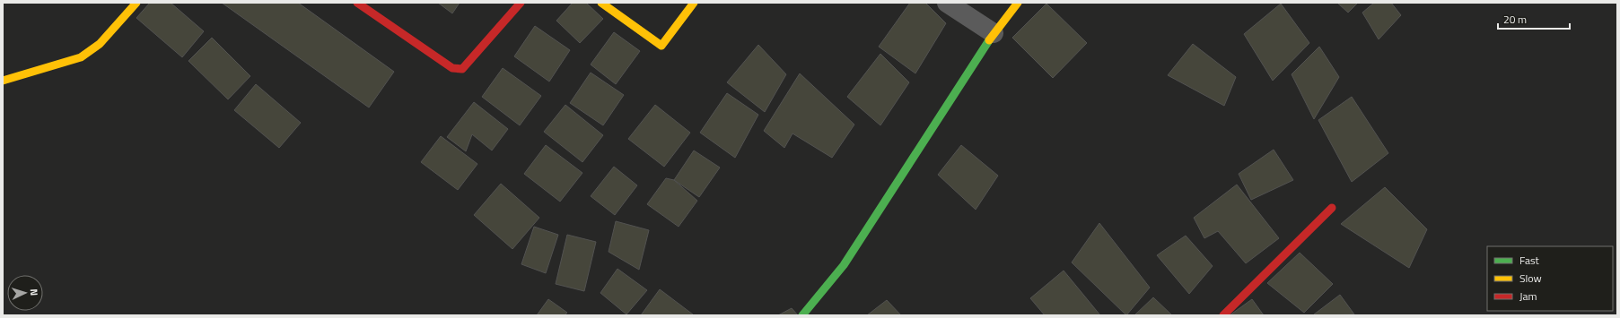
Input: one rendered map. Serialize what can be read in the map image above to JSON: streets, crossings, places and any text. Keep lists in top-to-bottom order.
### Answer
{
  "legend": ["Fast", "Slow", "Jam"],
  "scale_bar": "20 m",
  "north": "right"
}
